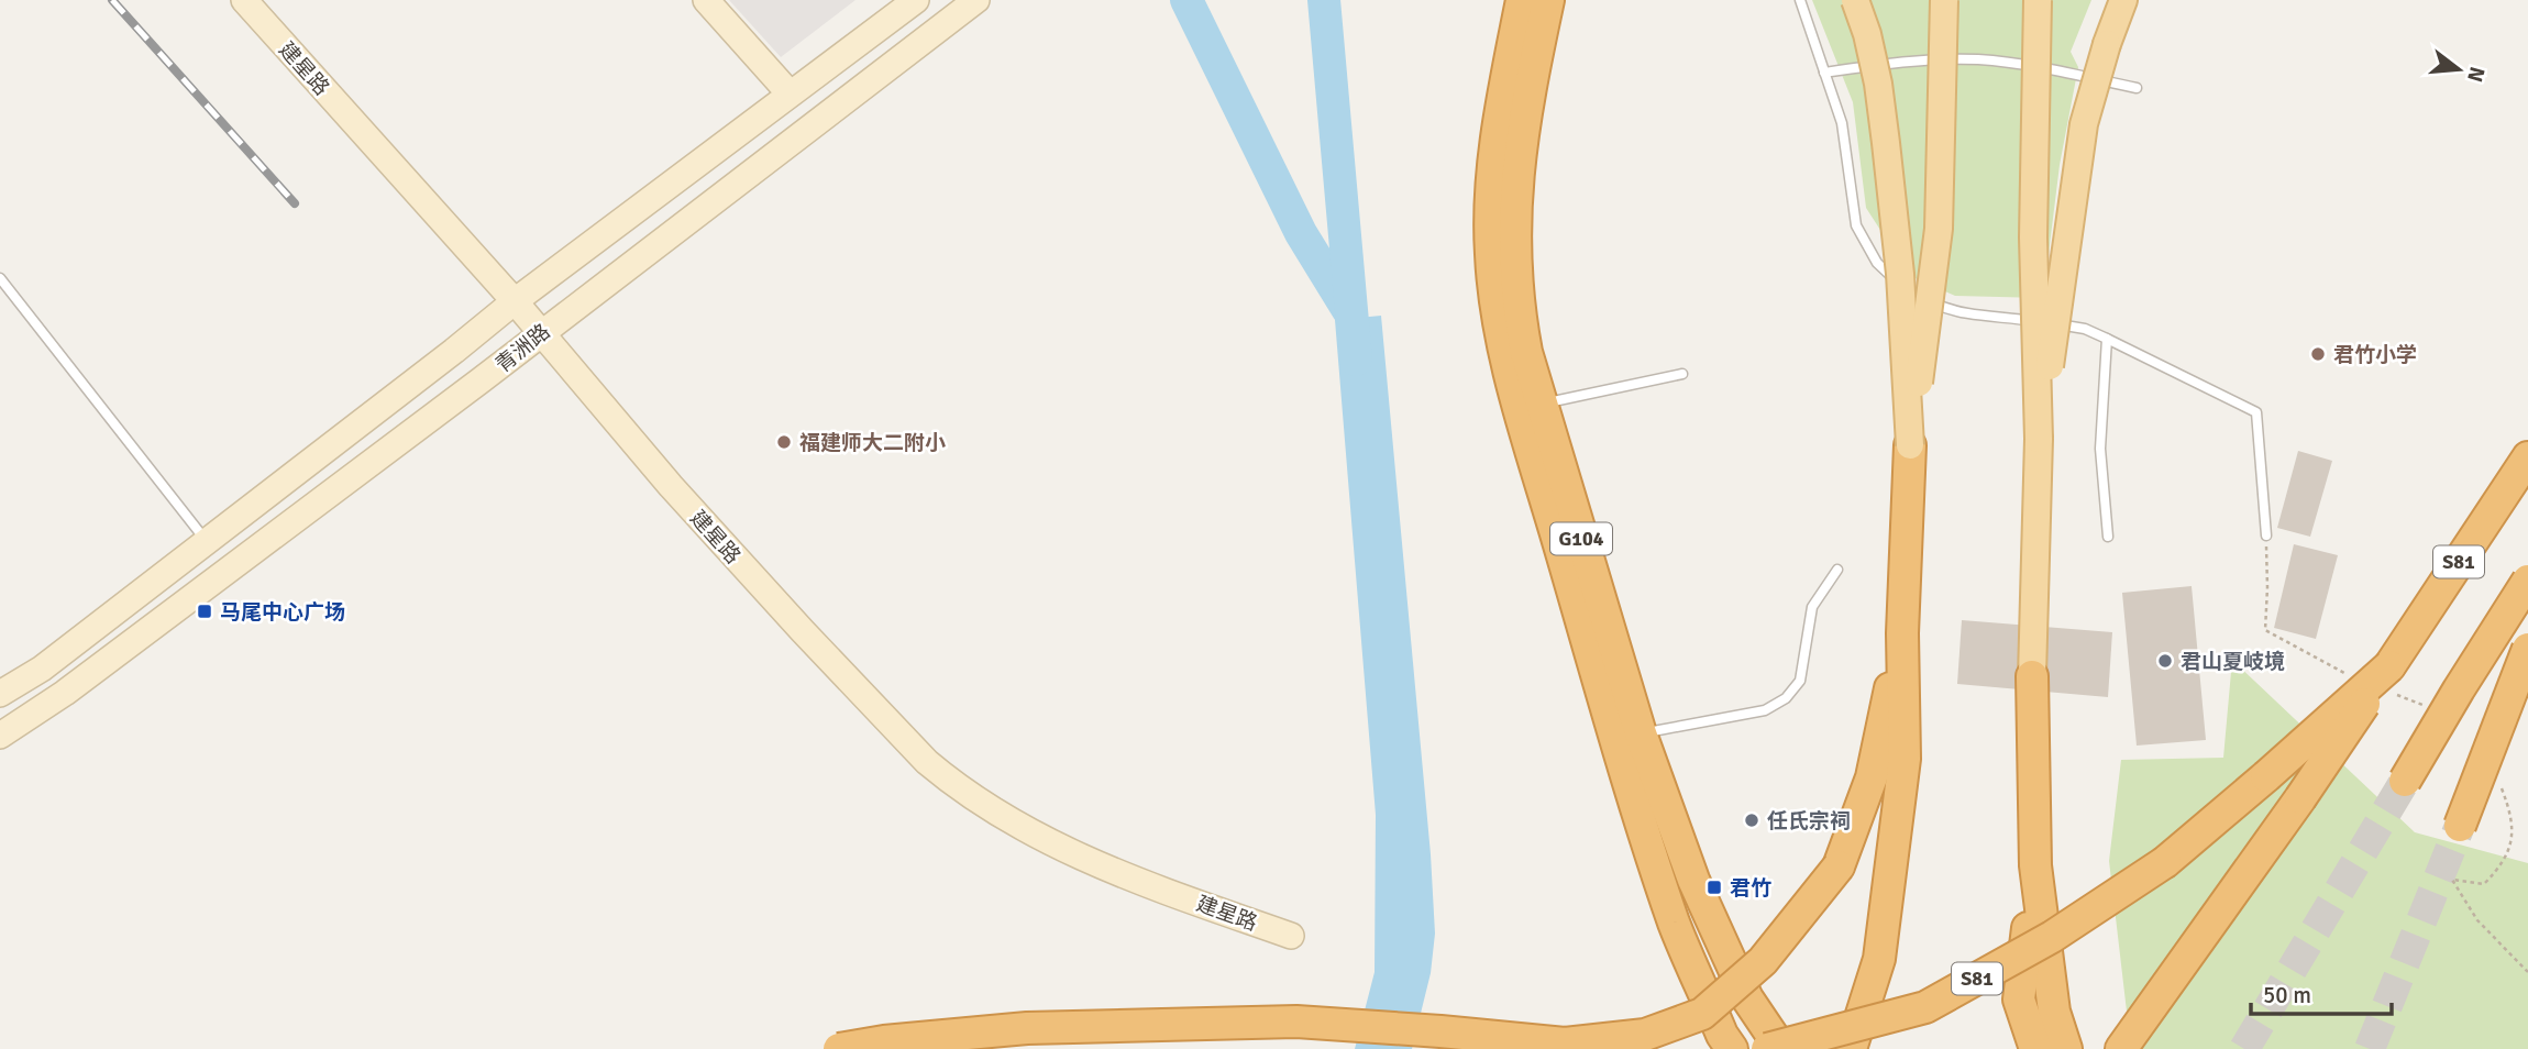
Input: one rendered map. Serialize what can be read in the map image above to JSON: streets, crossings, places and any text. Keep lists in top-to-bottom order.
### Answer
{
  "streets": {
    "highway": ["G104", "S81"],
    "main road": ["建星路", "青洲路"]
  },
  "crossings": [
    ["建星路", "青洲路"]
  ],
  "places": {
    "other": [
      "君竹小学",
      "福建师大二附小",
      "君山夏岐境",
      "任氏宗祠"
    ],
    "transit": ["马尾中心广场", "君竹"]
  },
  "scale_bar": "50 m",
  "north": "right"
}
